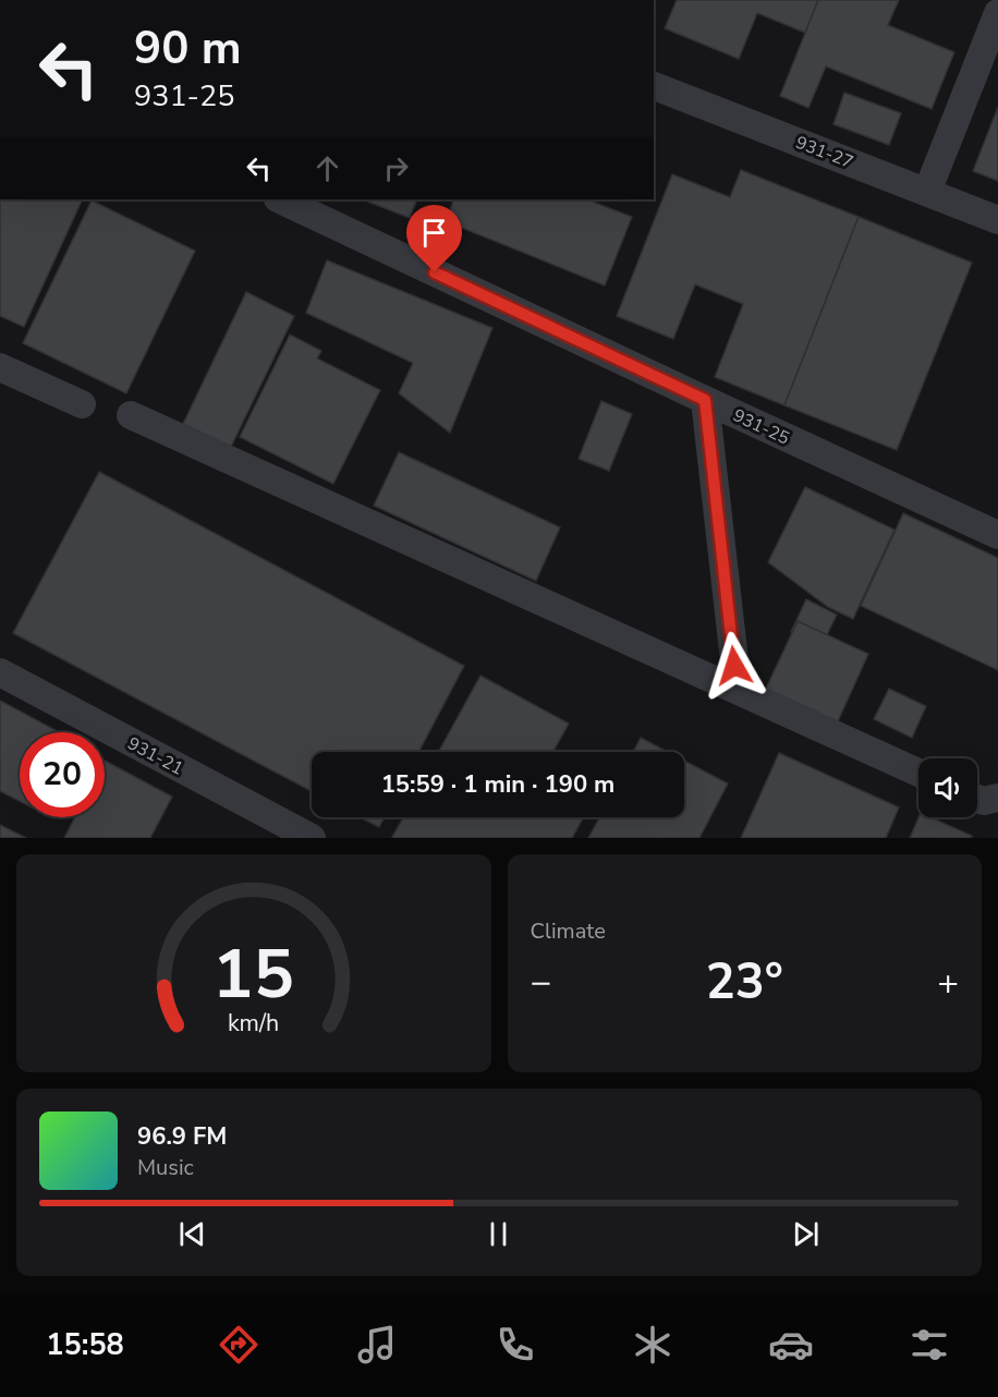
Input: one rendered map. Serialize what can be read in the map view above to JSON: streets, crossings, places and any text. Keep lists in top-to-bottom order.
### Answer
{
  "streets": {
    "street": ["931-27", "931-25", "931-21"]
  },
  "page": {
    "turn": ["90 m", "931-25"],
    "limit": "20",
    "trip": "15:59 · 1 min · 190 m",
    "tile": "Climate",
    "heat": ["−", "23°", "+"],
    "song": ["96.9 FM", "Music"],
    "tabs": "15:58",
    "gauge": ["15", "km/h"]
  }
}
